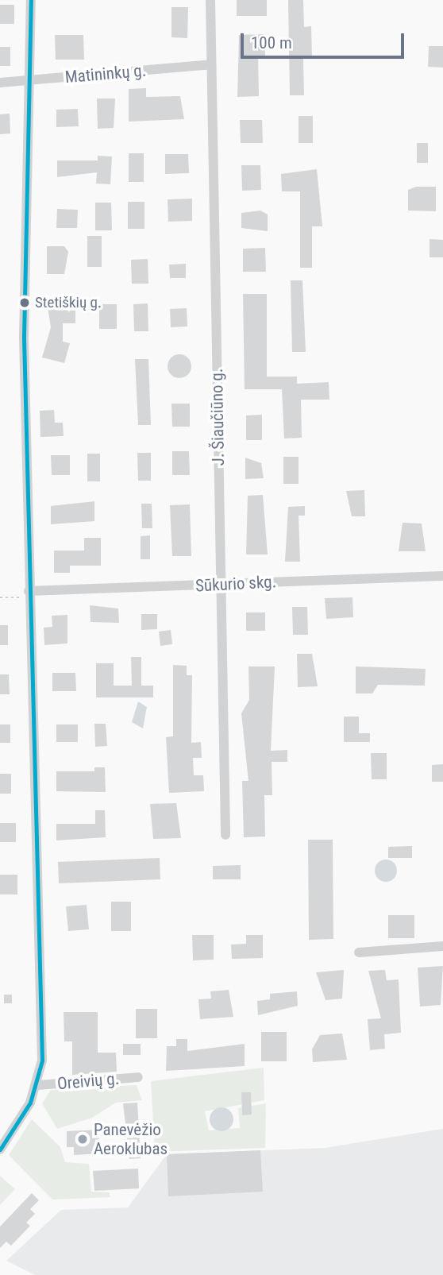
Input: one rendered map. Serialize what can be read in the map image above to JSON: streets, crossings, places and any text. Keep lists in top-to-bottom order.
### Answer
{
  "streets": {
    "street": [
      "Matininkų g.",
      "J. Šiaučiūno g.",
      "Sūkurio skg.",
      "Oreivių g."
    ]
  },
  "crossings": [
    ["Matininkų g.", "J. Šiaučiūno g."],
    ["J. Šiaučiūno g.", "Sūkurio skg."]
  ],
  "places": ["Stetiškių g.", "Panevėžio Aeroklubas"],
  "scale_bar": "100 m"
}
